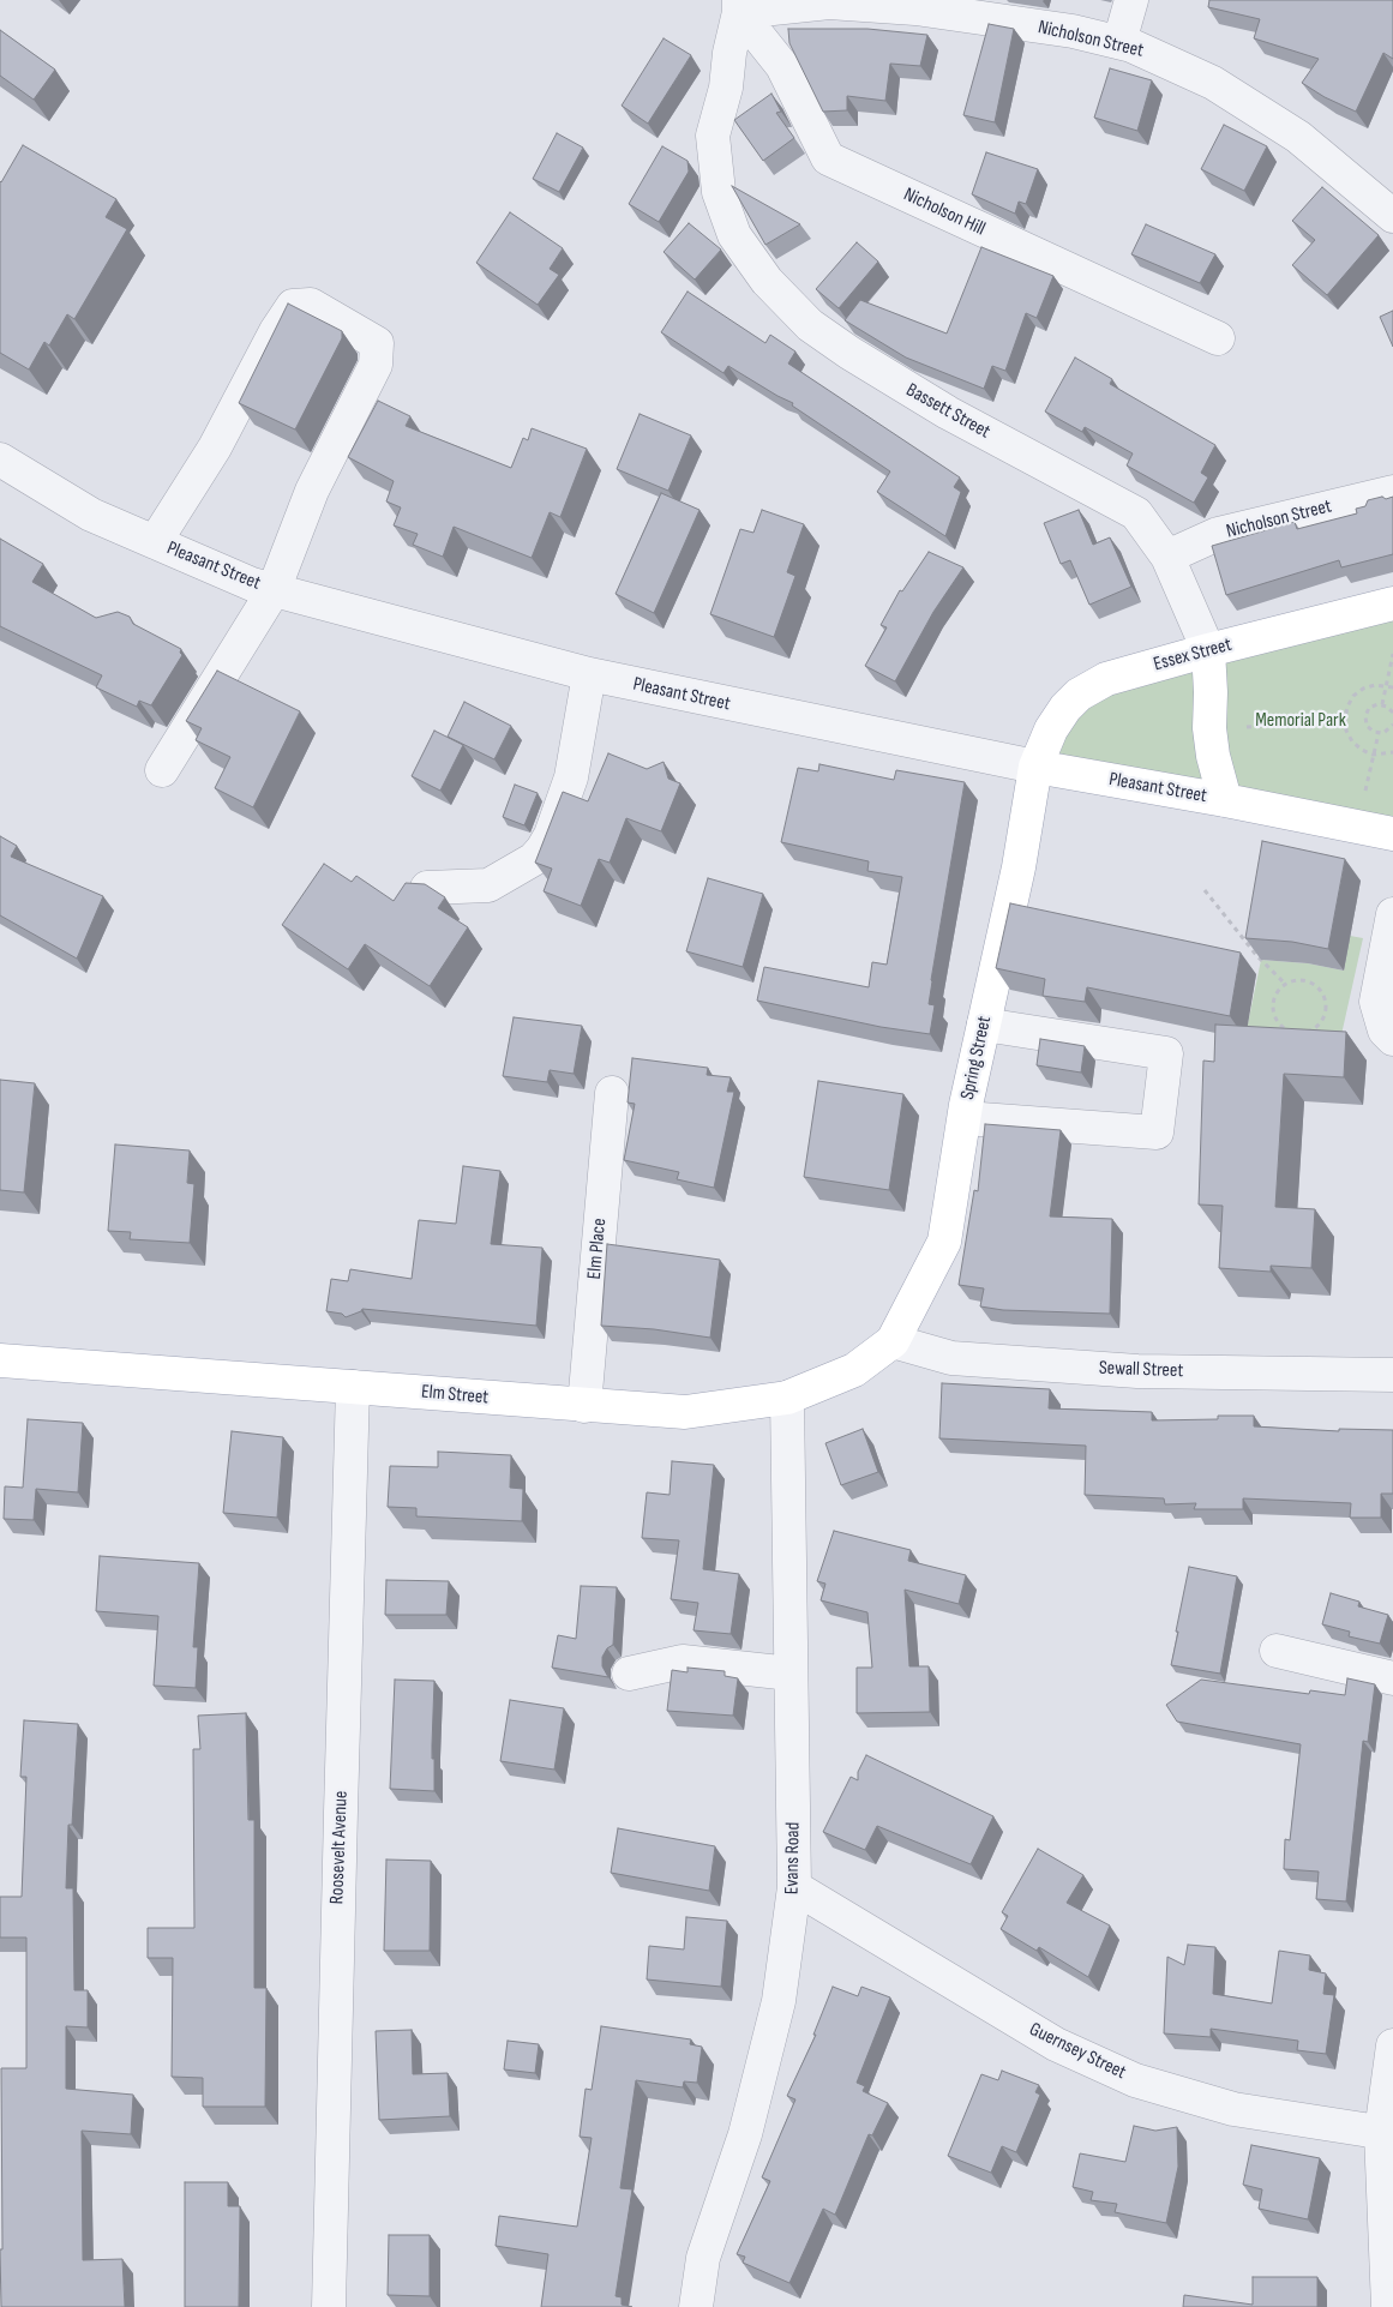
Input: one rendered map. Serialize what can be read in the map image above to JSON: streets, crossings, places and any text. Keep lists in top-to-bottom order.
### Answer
{
  "streets": {
    "main road": [
      "Bassett Street",
      "Pleasant Street",
      "Essex Street",
      "Spring Street",
      "Elm Street"
    ],
    "street": [
      "Nicholson Street",
      "Nicholson Hill",
      "Elm Place",
      "Sewall Street",
      "Roosevelt Avenue",
      "Evans Road",
      "Guernsey Street"
    ]
  },
  "crossings": [
    ["Nicholson Street", "Nicholson Hill"],
    ["Nicholson Street", "Bassett Street"],
    ["Nicholson Hill", "Bassett Street"],
    ["Bassett Street", "Pleasant Street"],
    ["Bassett Street", "Essex Street"],
    ["Pleasant Street", "Essex Street"],
    ["Pleasant Street", "Spring Street"],
    ["Essex Street", "Spring Street"],
    ["Spring Street", "Sewall Street"],
    ["Spring Street", "Elm Street"],
    ["Elm Place", "Elm Street"],
    ["Sewall Street", "Elm Street"],
    ["Elm Street", "Roosevelt Avenue"],
    ["Elm Street", "Evans Road"],
    ["Evans Road", "Guernsey Street"]
  ],
  "parks": ["Memorial Park"]
}
